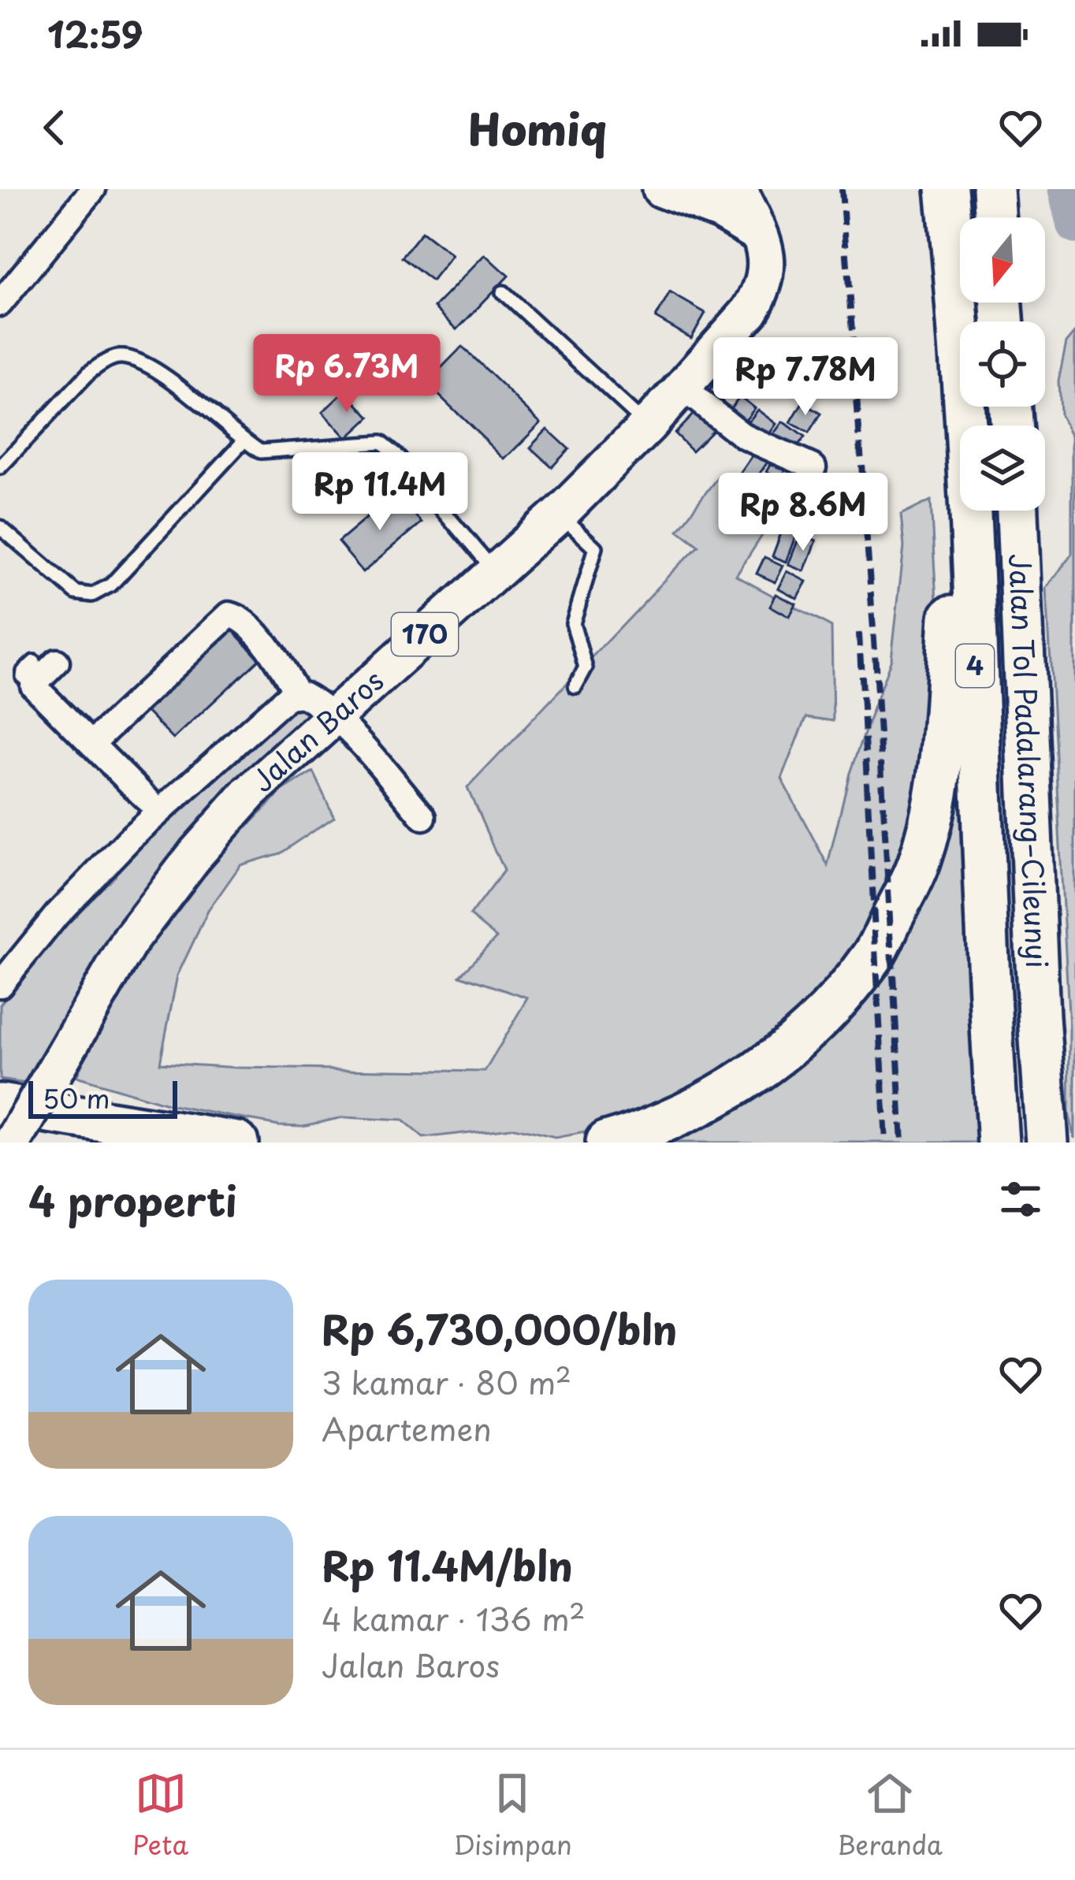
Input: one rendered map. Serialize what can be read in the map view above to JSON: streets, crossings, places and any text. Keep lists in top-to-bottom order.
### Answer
{
  "streets": {
    "highway": ["4", "Jalan Tol Padalarang–Cileunyi"],
    "main road": ["170", "Jalan Baros"]
  },
  "scale_bar": "50 m",
  "north": "bottom",
  "page": {
    "status": "12:59",
    "header": "Homiq",
    "price": [
      "Rp 6.73M",
      "Rp 7.78M",
      "Rp 11.4M",
      "Rp 8.6M"
    ],
    "scale": "50 m",
    "heading": "4 properti",
    "list": [
      {
        "name": "Rp 6,730,000/bln",
        "note": "3 kamar · 80 m² · Apartemen"
      },
      {
        "name": "Rp 11.4M/bln",
        "note": "4 kamar · 136 m² · Jalan Baros"
      }
    ],
    "tabs": ["Peta", "Disimpan", "Beranda"]
  }
}
